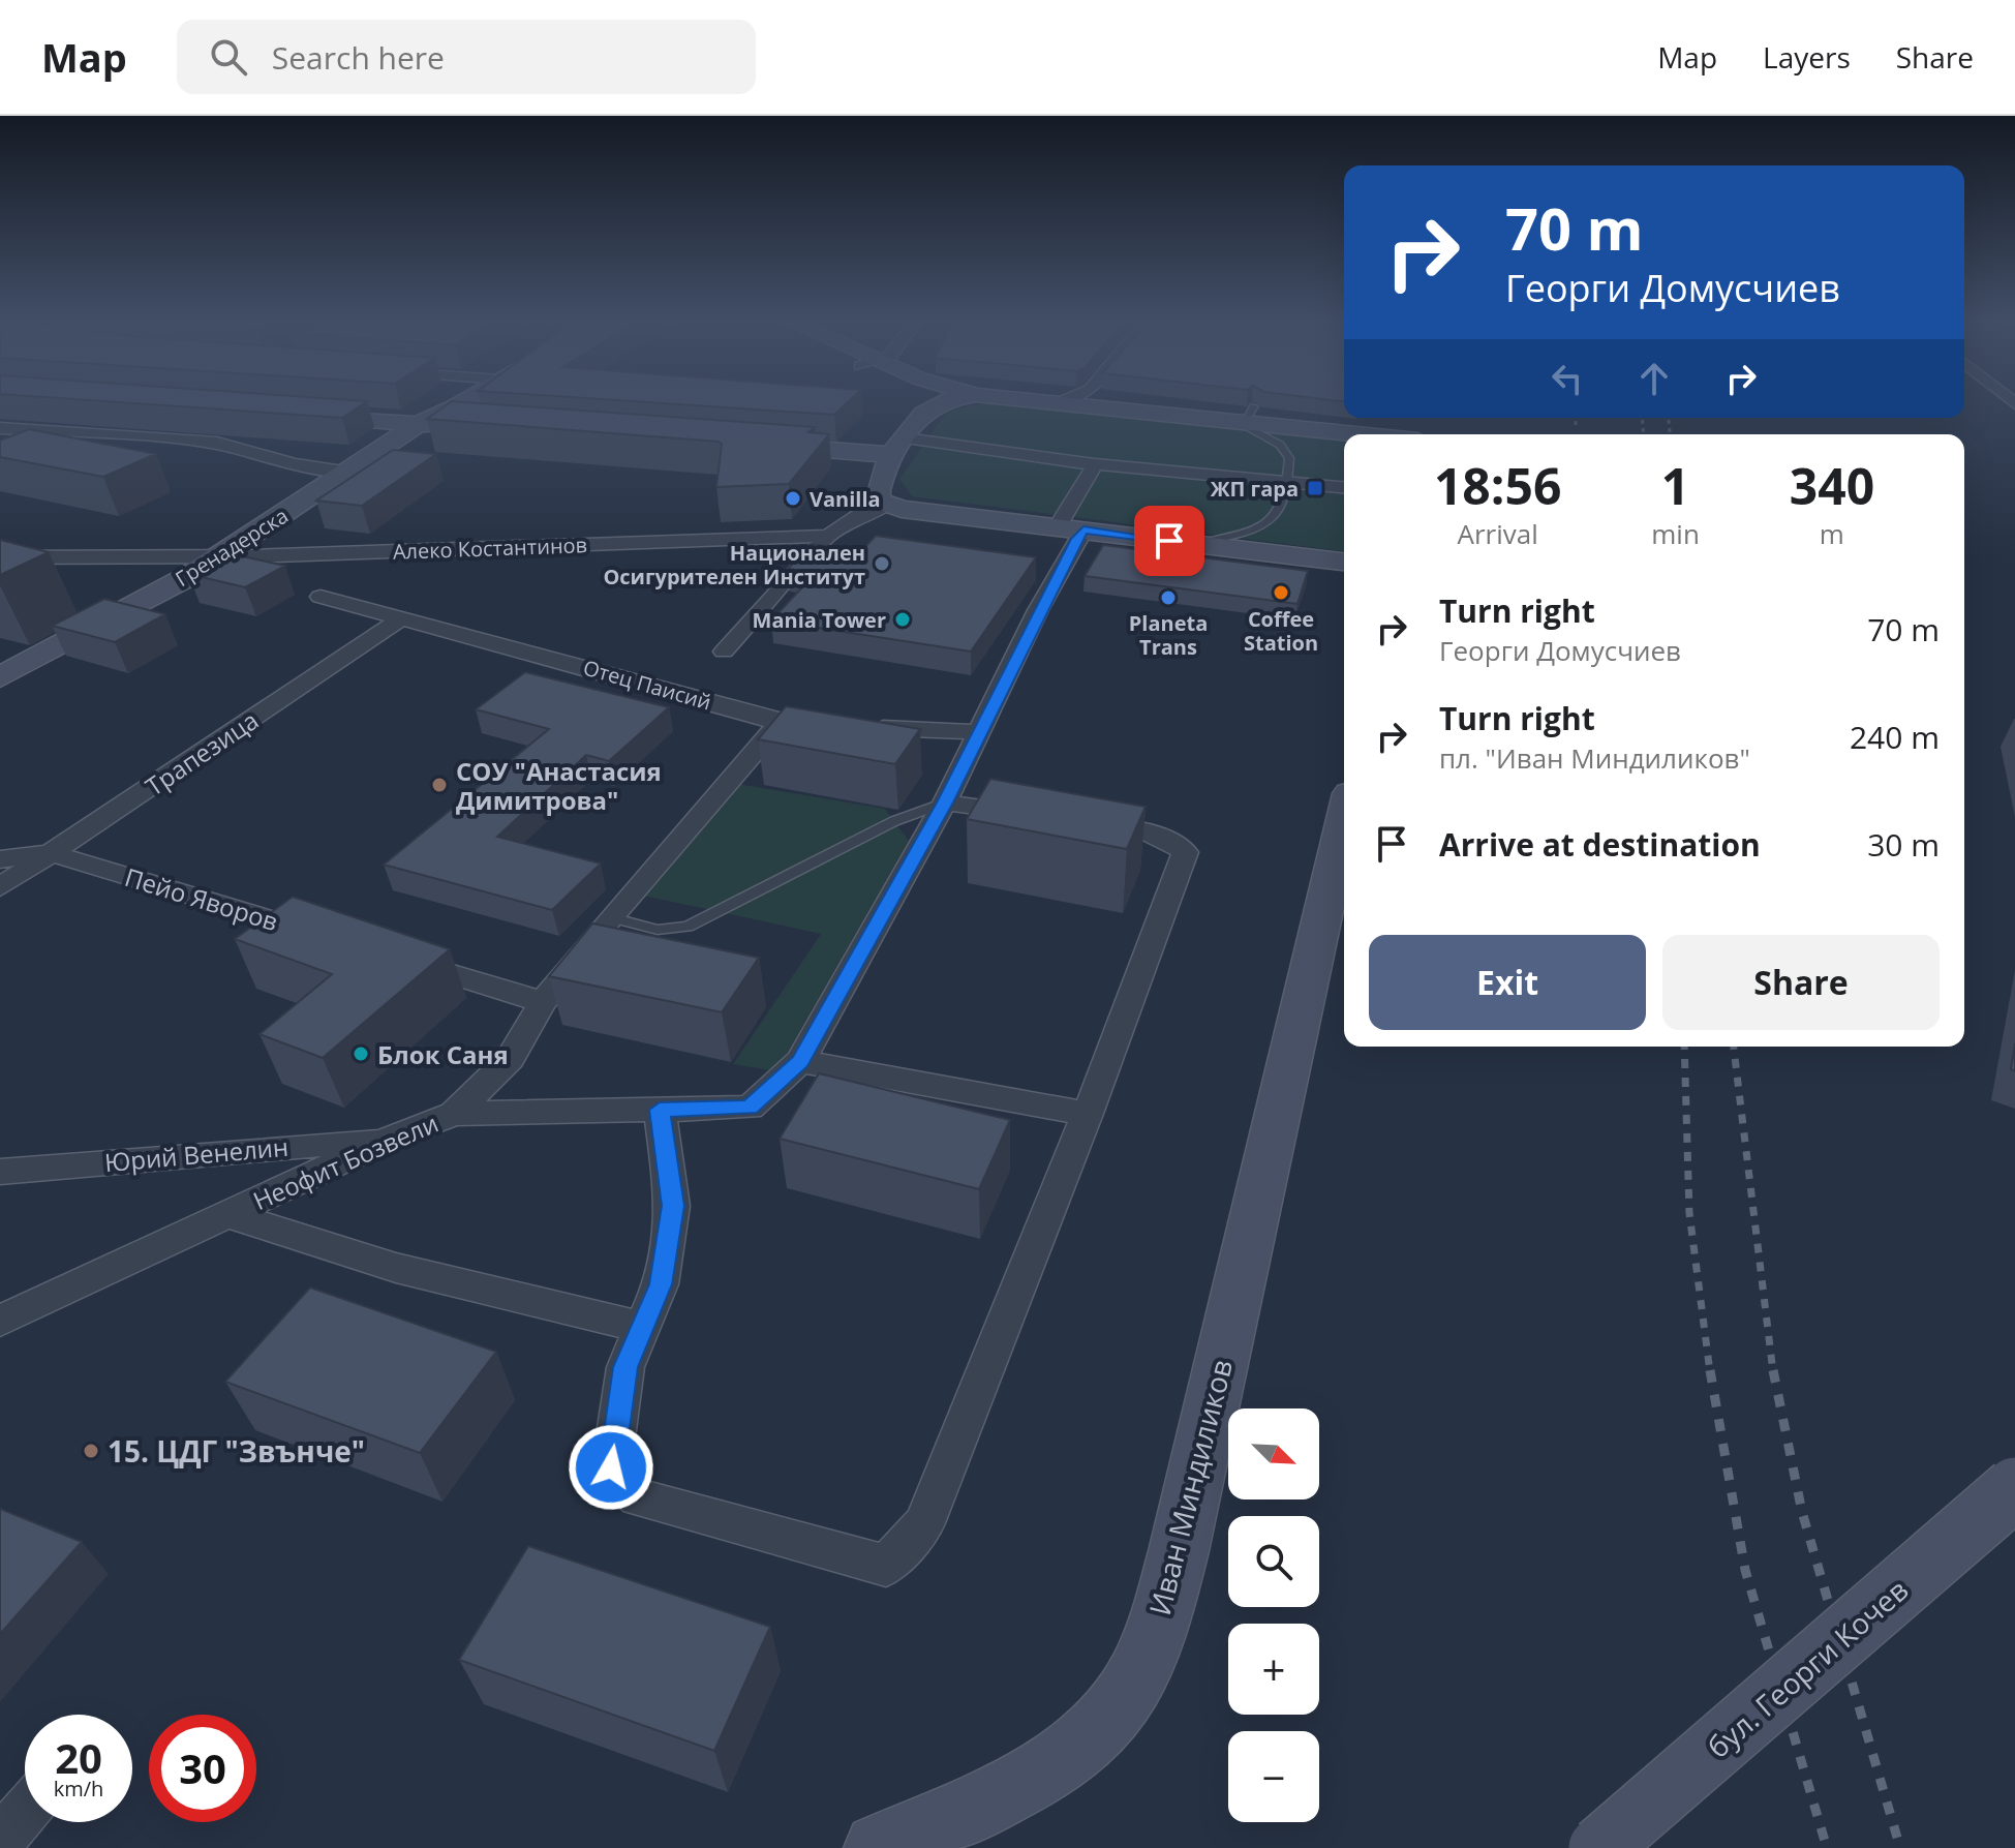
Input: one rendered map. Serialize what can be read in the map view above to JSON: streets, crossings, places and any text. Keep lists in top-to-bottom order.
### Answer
{
  "streets": {
    "street": [
      "Гренадерска",
      "Алеко Костантинов",
      "Отец Паисий",
      "Трапезица",
      "Пейо Яворов",
      "Юрий Венелин",
      "Неофит Бозвели",
      "Иван Миндиликов",
      "бул. Георги Кочев"
    ]
  },
  "crossings": [
    ["Гренадерска", "Алеко Костантинов"],
    ["Отец Паисий", "Трапезица"],
    ["Отец Паисий", "Неофит Бозвели"],
    ["Трапезица", "Пейо Яворов"],
    ["Юрий Венелин", "Неофит Бозвели"]
  ],
  "places": {
    "transit": ["ЖП гара"],
    "other": [
      "Vanilla",
      "Национален Осигурителен Институт",
      "Coffee Station",
      "Planeta Trans",
      "Mania Tower",
      "СОУ \"Анастасия Димитрова\"",
      "Блок Саня",
      "15. ЦДГ \"Звънче\""
    ]
  },
  "north": "bottom right",
  "page": {
    "header": "Map",
    "search": "Search here",
    "nav": ["Map", "Layers", "Share"],
    "turn": ["70 m", "Георги Домусчиев"],
    "eta": [
      "18:56",
      "Arrival",
      "1",
      "min",
      "340",
      "m"
    ],
    "list": [
      {
        "name": "Turn right",
        "note": "Георги Домусчиев",
        "value": "70 m"
      },
      {
        "name": "Turn right",
        "note": "пл. \"Иван Миндиликов\"",
        "value": "240 m"
      },
      {
        "name": "Arrive at destination",
        "value": "30 m"
      }
    ],
    "buttons": ["Exit", "Share"],
    "map_buttons": ["+", "−"],
    "speed": "20 km/h",
    "limit": "30"
  }
}
